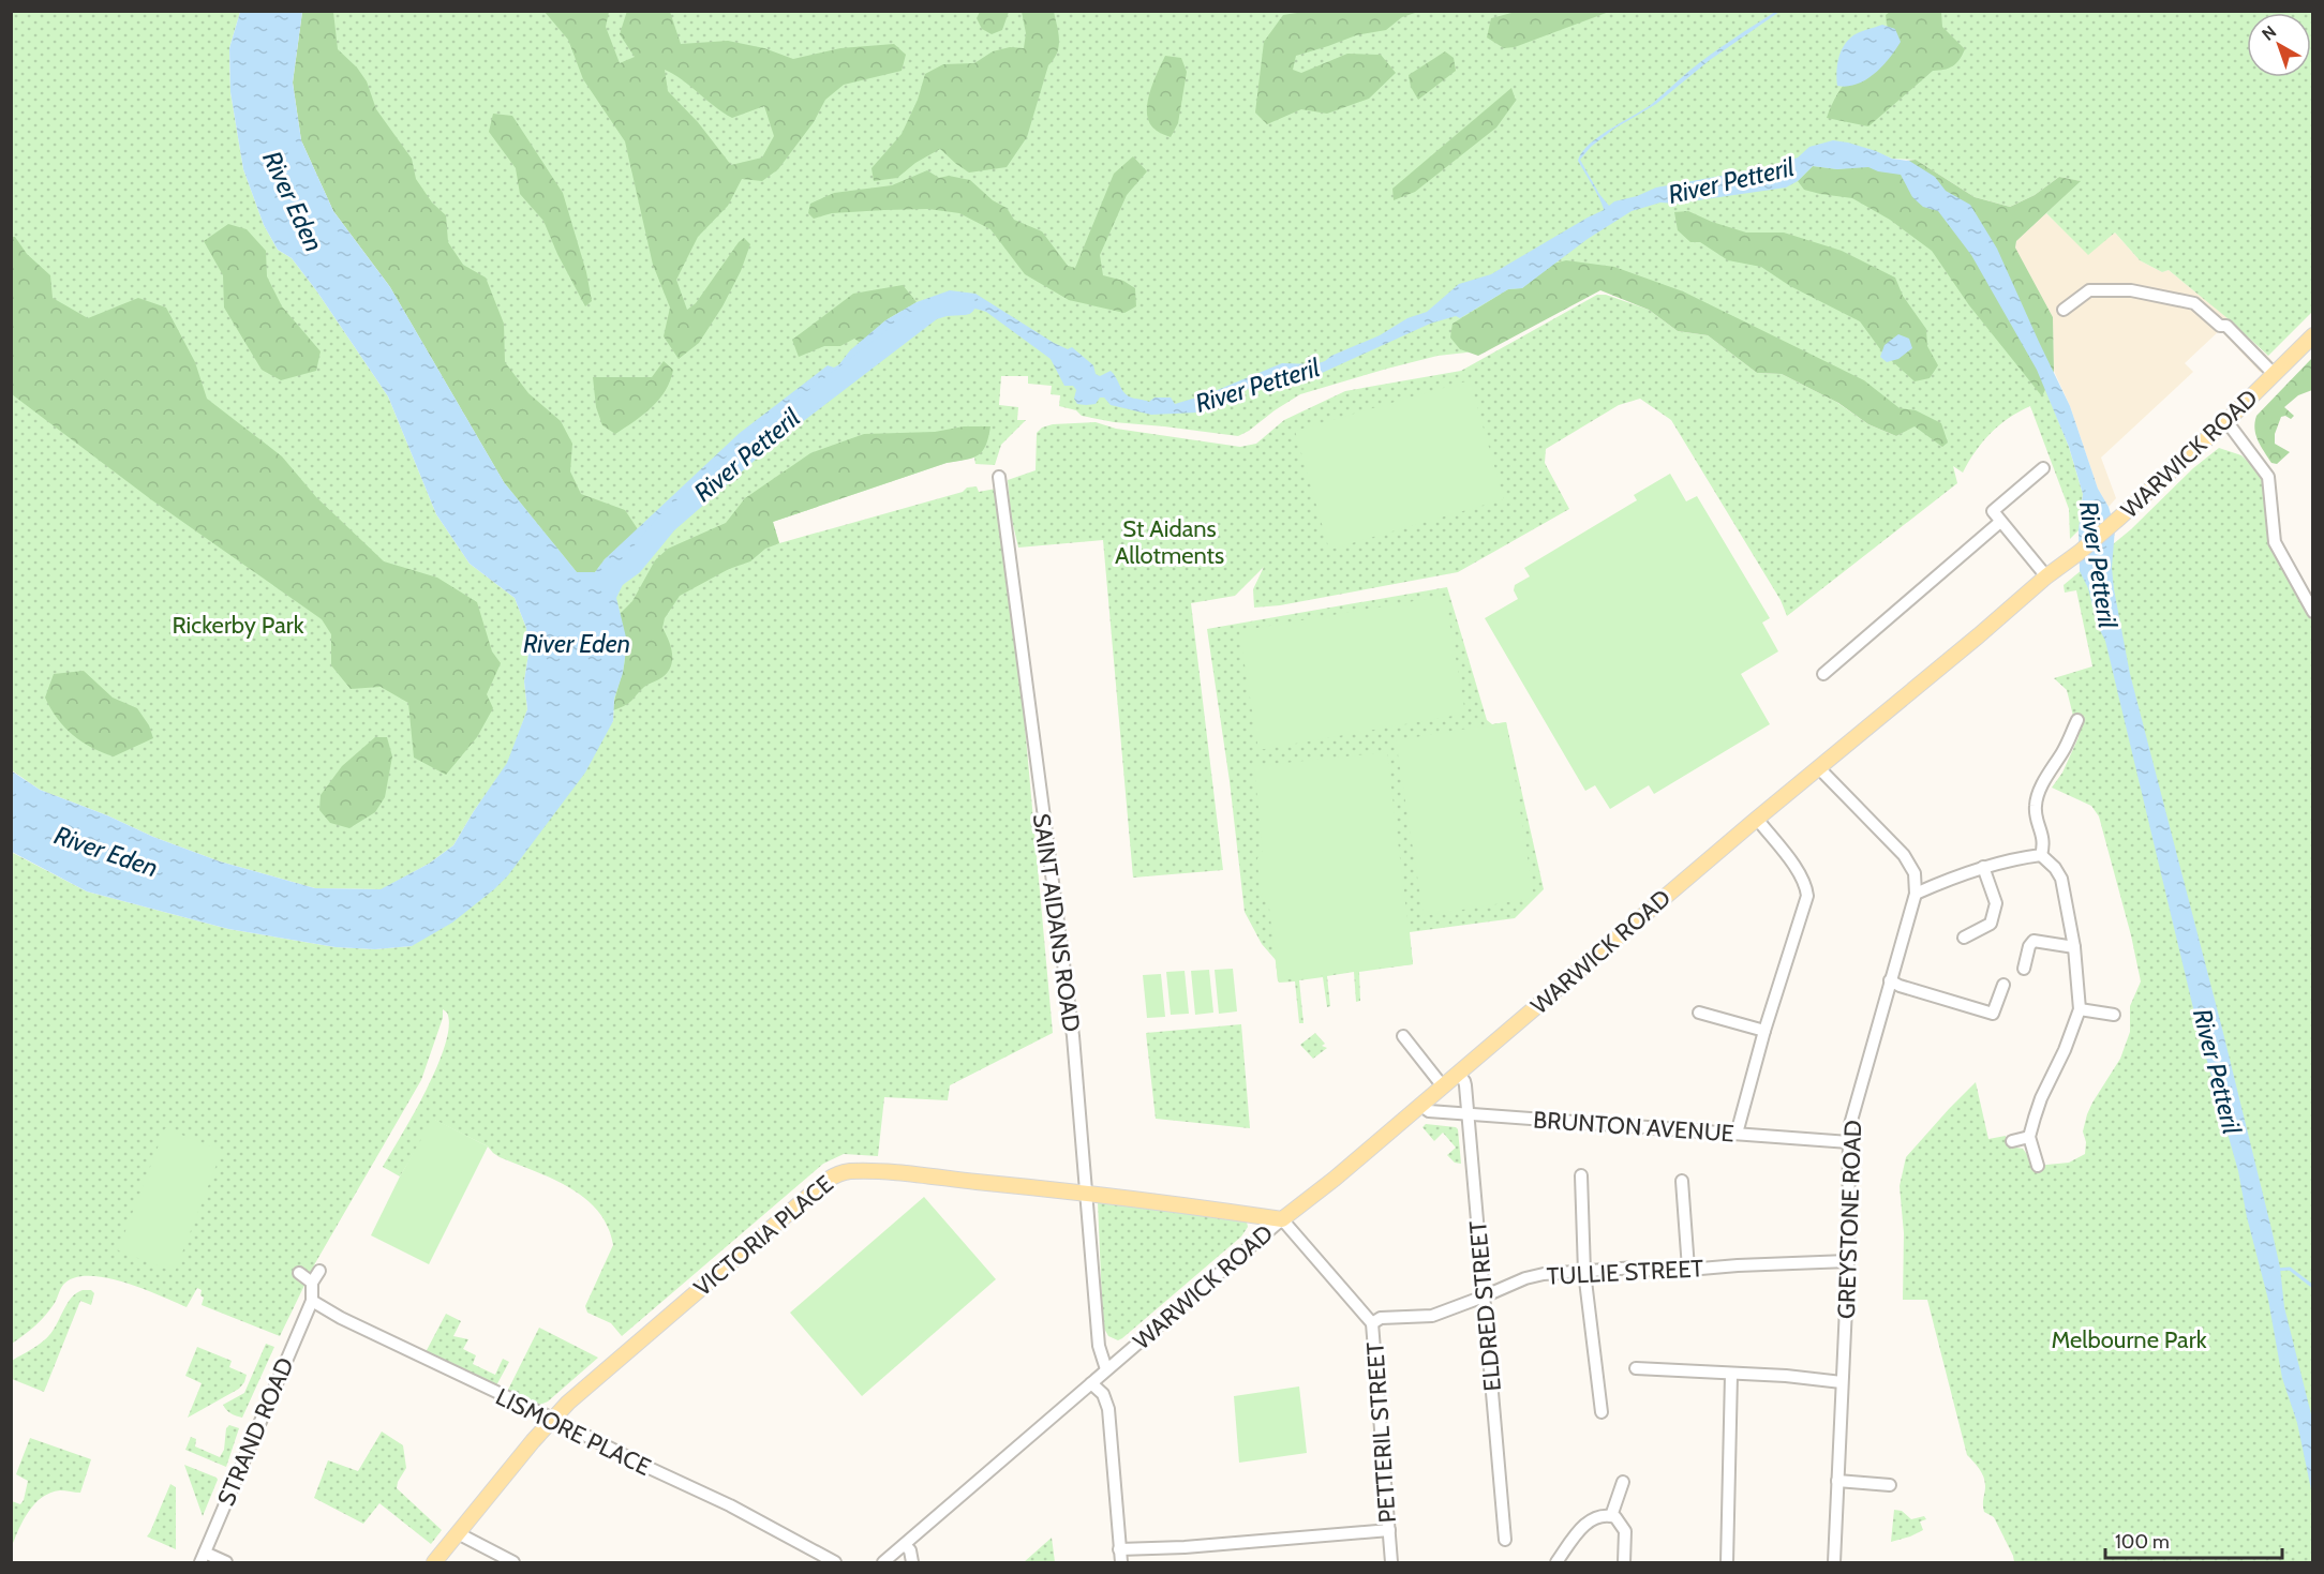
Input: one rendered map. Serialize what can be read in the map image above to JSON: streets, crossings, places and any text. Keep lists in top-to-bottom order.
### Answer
{
  "streets": {
    "main road": ["WARWICK ROAD", "VICTORIA PLACE"],
    "street": [
      "SAINT AIDANS ROAD",
      "BRUNTON AVENUE",
      "GREYSTONE ROAD",
      "TULLIE STREET",
      "ELDRED STREET",
      "STRAND ROAD",
      "LISMORE PLACE",
      "PETTERIL STREET"
    ]
  },
  "crossings": [
    ["WARWICK ROAD", "SAINT AIDANS ROAD"],
    ["WARWICK ROAD", "BRUNTON AVENUE"],
    ["WARWICK ROAD", "GREYSTONE ROAD"],
    ["WARWICK ROAD", "VICTORIA PLACE"],
    ["WARWICK ROAD", "ELDRED STREET"],
    ["WARWICK ROAD", "PETTERIL STREET"],
    ["SAINT AIDANS ROAD", "VICTORIA PLACE"],
    ["BRUNTON AVENUE", "GREYSTONE ROAD"],
    ["BRUNTON AVENUE", "ELDRED STREET"],
    ["GREYSTONE ROAD", "TULLIE STREET"],
    ["VICTORIA PLACE", "LISMORE PLACE"],
    ["VICTORIA PLACE", "PETTERIL STREET"],
    ["TULLIE STREET", "ELDRED STREET"],
    ["TULLIE STREET", "PETTERIL STREET"],
    ["STRAND ROAD", "LISMORE PLACE"]
  ],
  "water": ["River Petteril", "River Eden"],
  "parks": ["St Aidans Allotments", "Rickerby Park", "Melbourne Park"],
  "scale_bar": "100 m",
  "north": "top left"
}
